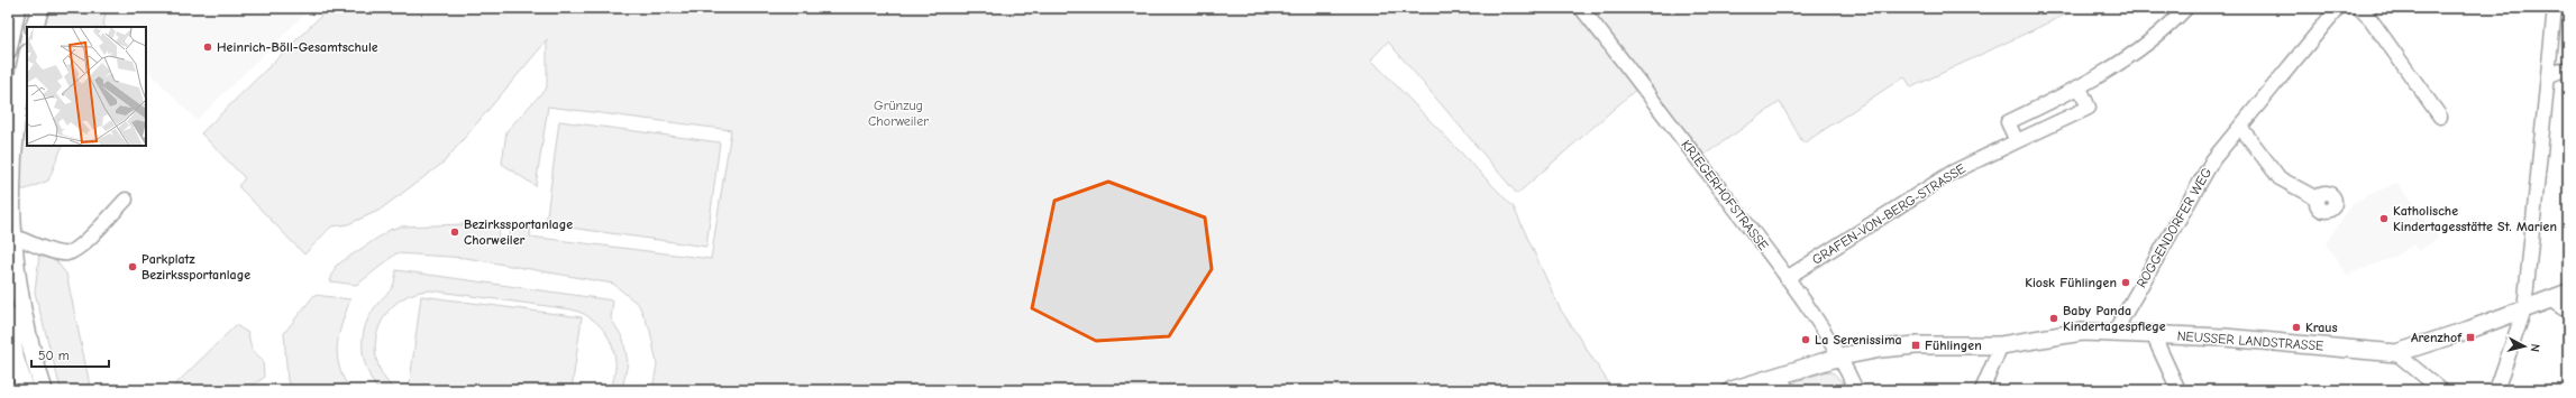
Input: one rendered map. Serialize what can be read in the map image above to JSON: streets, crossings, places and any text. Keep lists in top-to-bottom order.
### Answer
{
  "streets": {
    "main road": ["NEUSSER LANDSTRASSE"],
    "street": ["KRIEGERHOFSTRASSE", "GRAFEN-VON-BERG-STRASSE", "ROGGENDORFER WEG"]
  },
  "crossings": [
    ["KRIEGERHOFSTRASSE", "GRAFEN-VON-BERG-STRASSE"],
    ["KRIEGERHOFSTRASSE", "NEUSSER LANDSTRASSE"],
    ["ROGGENDORFER WEG", "NEUSSER LANDSTRASSE"]
  ],
  "parks": ["Grünzug Chorweiler"],
  "places": {
    "other": [
      "Heinrich-Böll-Gesamtschule",
      "Katholische Kindertagesstätte St. Marien",
      "Bezirkssportanlage Chorweiler",
      "Parkplatz Bezirkssportanlage",
      "Kiosk Fühlingen",
      "Baby Panda Kindertagespflege",
      "Kraus",
      "La Serenissima"
    ],
    "transit": ["Arenzhof", "Fühlingen"]
  },
  "scale_bar": "50 m",
  "north": "right"
}
